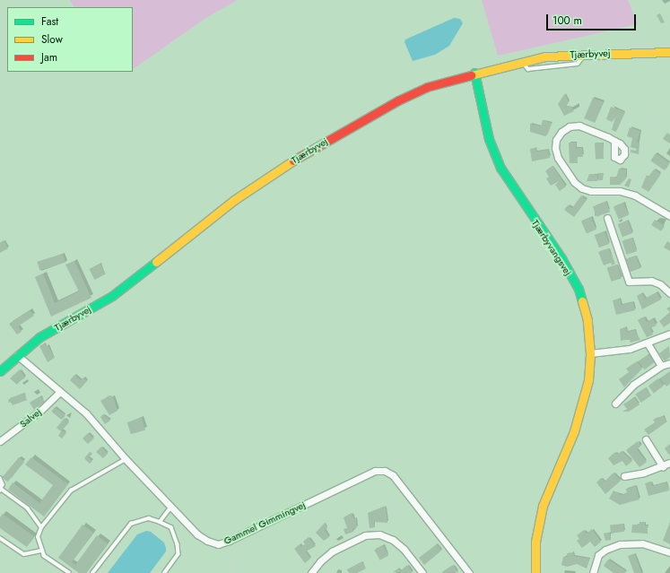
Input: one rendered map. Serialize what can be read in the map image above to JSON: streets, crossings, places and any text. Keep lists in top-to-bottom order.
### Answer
{
  "streets": {
    "street": [
      "Tjærbyvej",
      "Tjærbyvangsvej",
      "Salvej",
      "Gammel Gimmingvej"
    ]
  },
  "crossings": [
    ["Tjærbyvej", "Tjærbyvangsvej"],
    ["Tjærbyvej", "Gammel Gimmingvej"],
    ["Salvej", "Gammel Gimmingvej"]
  ],
  "legend": ["Fast", "Slow", "Jam"],
  "scale_bar": "100 m"
}
